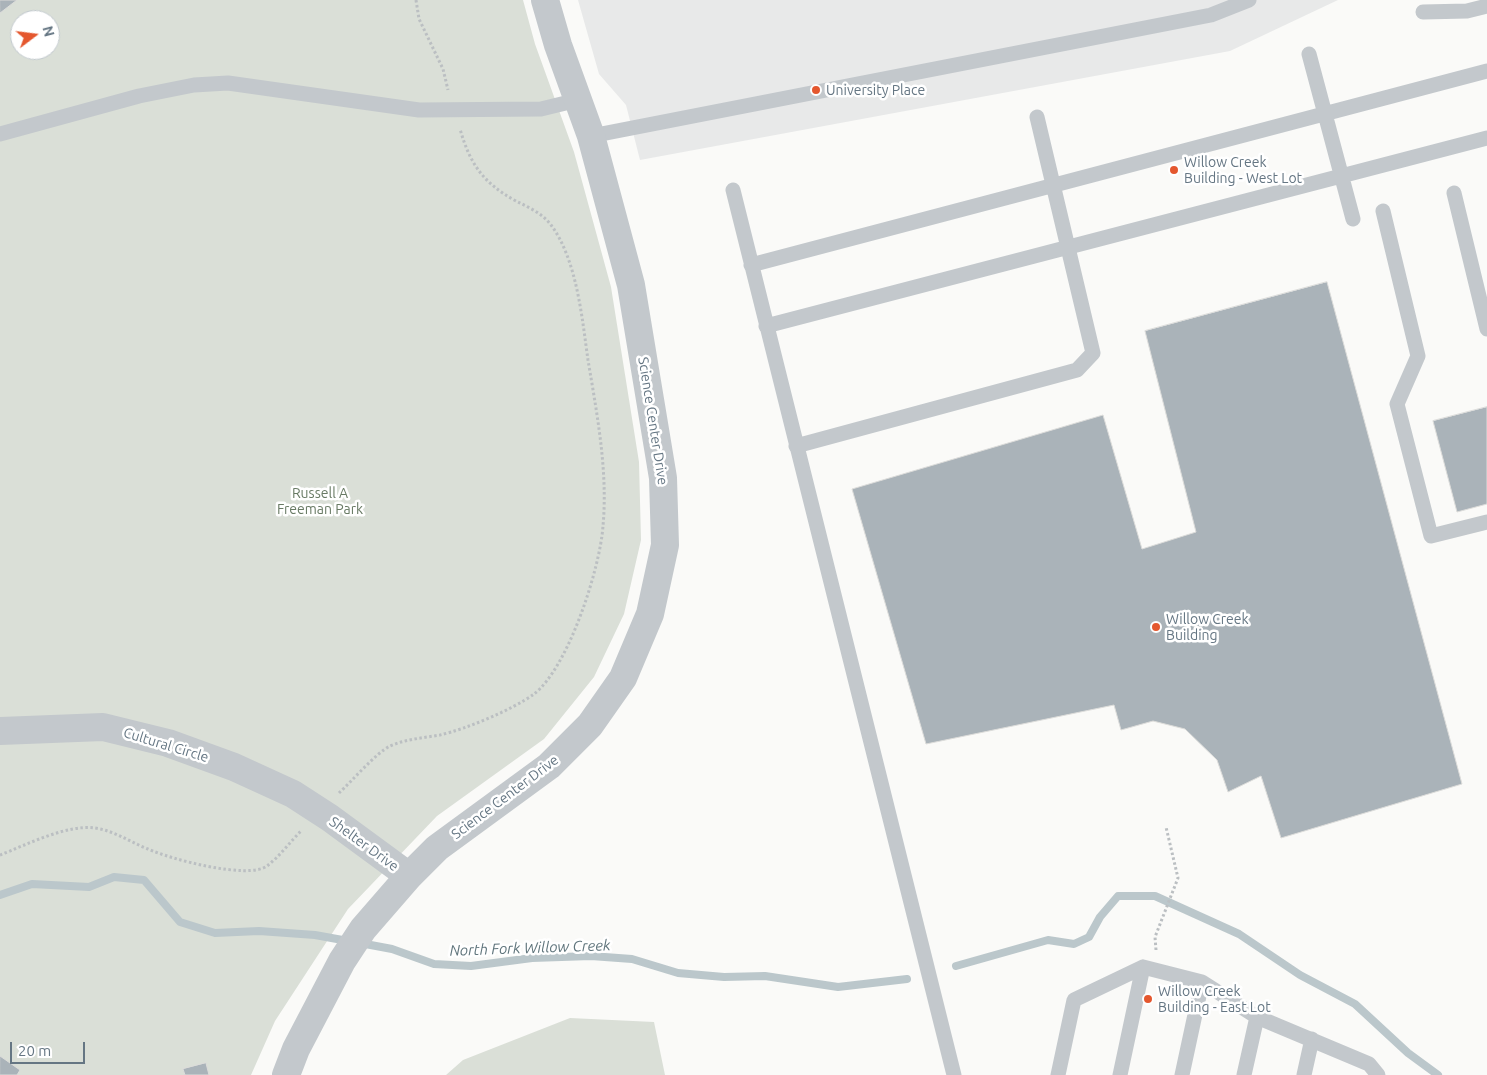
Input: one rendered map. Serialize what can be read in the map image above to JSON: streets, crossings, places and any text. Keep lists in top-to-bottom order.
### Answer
{
  "streets": {
    "street": ["Science Center Drive", "Cultural Circle", "Shelter Drive"]
  },
  "crossings": [
    ["Science Center Drive", "Shelter Drive"],
    ["Cultural Circle", "Shelter Drive"]
  ],
  "water": ["North Fork Willow Creek"],
  "parks": ["Russell A Freeman Park"],
  "places": [
    "University Place",
    "Willow Creek Building - West Lot",
    "Willow Creek Building",
    "Willow Creek Building - East Lot"
  ],
  "scale_bar": "20 m",
  "north": "right"
}
